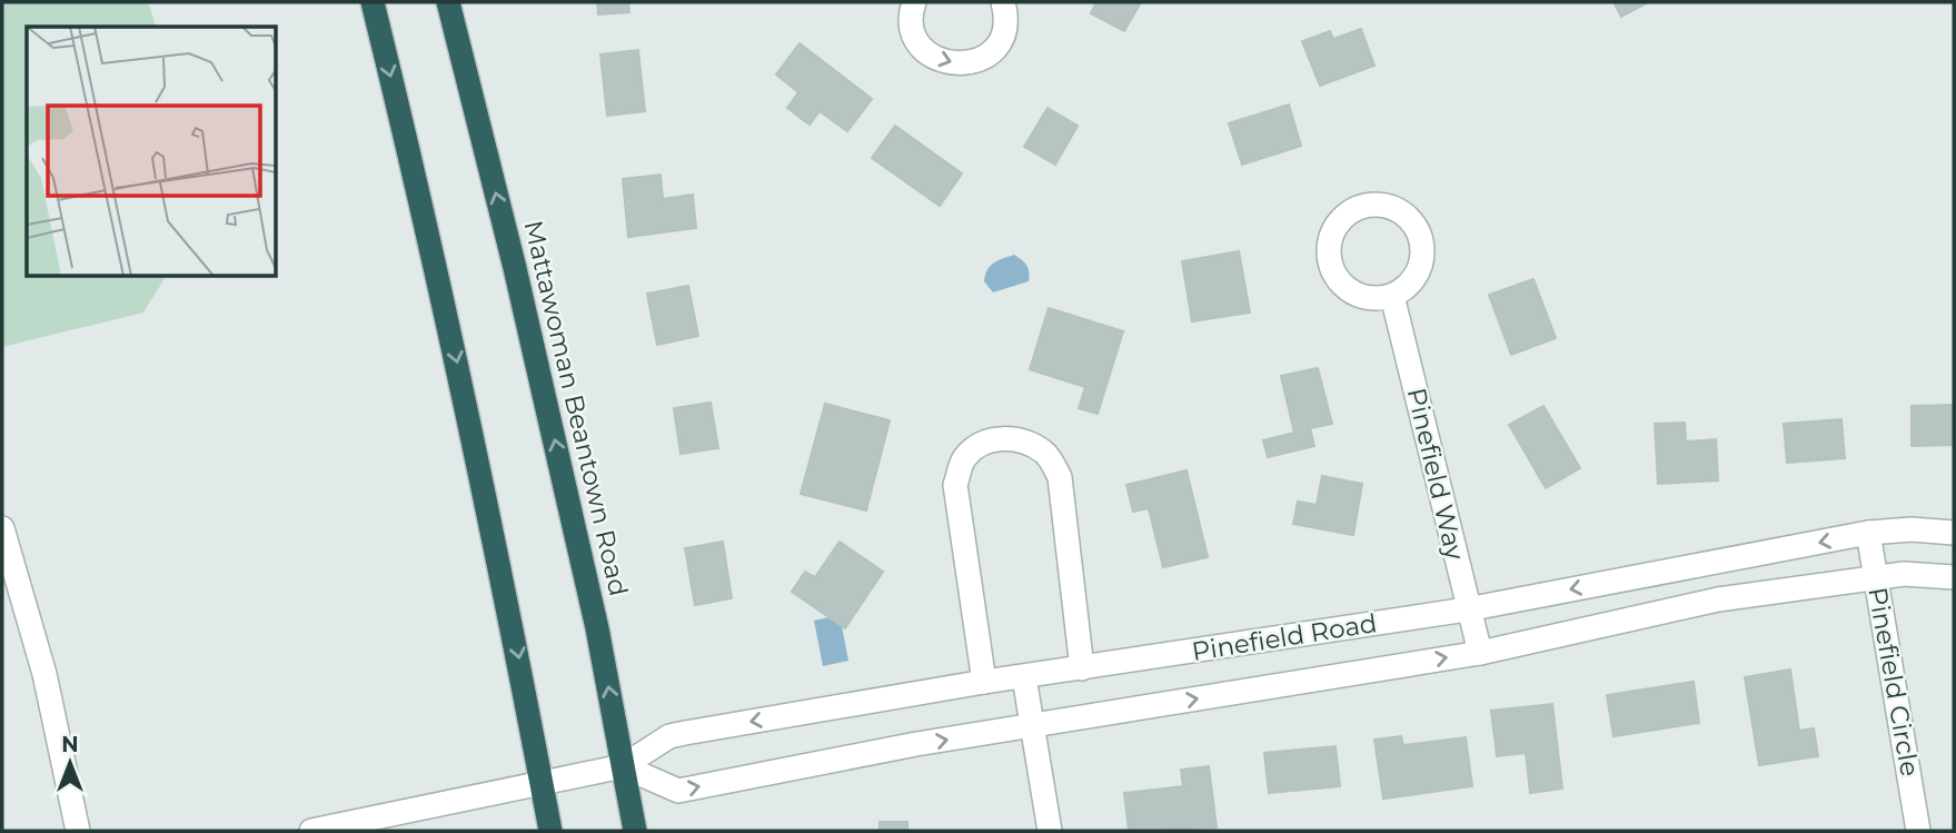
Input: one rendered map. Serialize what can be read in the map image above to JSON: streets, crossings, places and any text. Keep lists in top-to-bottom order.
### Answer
{
  "streets": {
    "highway": ["Mattawoman Beantown Road"],
    "street": ["Pinefield Way", "Pinefield Road", "Pinefield Circle"]
  },
  "crossings": [
    ["Mattawoman Beantown Road", "Pinefield Road"],
    ["Pinefield Way", "Pinefield Road"],
    ["Pinefield Road", "Pinefield Circle"]
  ],
  "north": "top"
}
